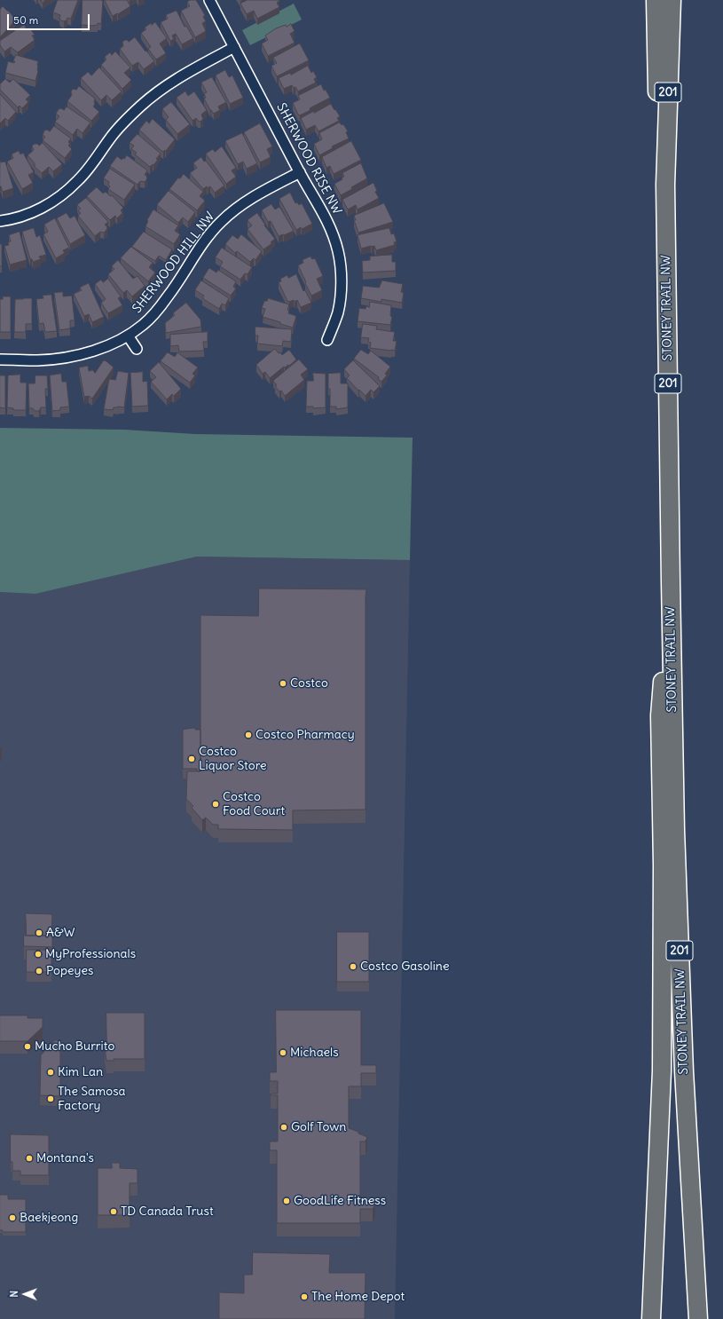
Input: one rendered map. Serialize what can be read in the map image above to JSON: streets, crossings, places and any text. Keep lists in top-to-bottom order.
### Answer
{
  "streets": {
    "highway": ["201", "STONEY TRAIL NW"],
    "street": ["SHERWOOD RISE NW", "SHERWOOD HILL NW"]
  },
  "crossings": [
    ["SHERWOOD RISE NW", "SHERWOOD HILL NW"]
  ],
  "places": [
    "Costco",
    "Costco Pharmacy",
    "Costco Liquor Store",
    "Costco Food Court",
    "A&W",
    "MyProfessionals",
    "Costco Gasoline",
    "Popeyes",
    "Mucho Burrito",
    "Michaels",
    "Kim Lan",
    "The Samosa Factory",
    "Golf Town",
    "Montana's",
    "GoodLife Fitness",
    "TD Canada Trust",
    "Baekjeong",
    "The Home Depot"
  ],
  "scale_bar": "50 m",
  "north": "left"
}
